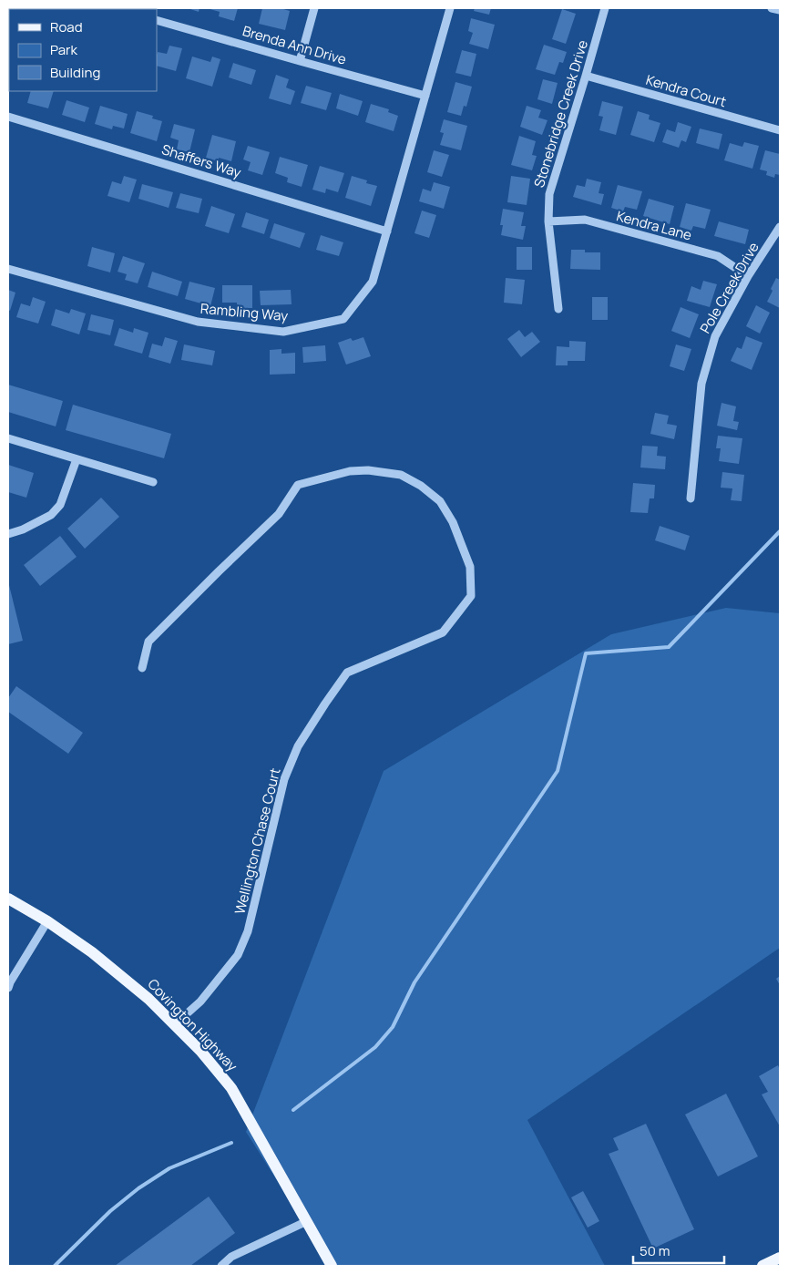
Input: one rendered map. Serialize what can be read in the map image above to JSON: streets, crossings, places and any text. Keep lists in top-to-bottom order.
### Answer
{
  "streets": {
    "main road": ["Covington Highway"],
    "street": [
      "Brenda Ann Drive",
      "Kendra Court",
      "Stonebridge Creek Drive",
      "Shaffers Way",
      "Kendra Lane",
      "Pole Creek Drive",
      "Rambling Way",
      "Wellington Chase Court"
    ]
  },
  "crossings": [
    ["Brenda Ann Drive", "Rambling Way"],
    ["Kendra Court", "Stonebridge Creek Drive"],
    ["Stonebridge Creek Drive", "Kendra Lane"],
    ["Shaffers Way", "Rambling Way"],
    ["Kendra Lane", "Pole Creek Drive"],
    ["Wellington Chase Court", "Covington Highway"]
  ],
  "legend": ["Road", "Park", "Building"],
  "scale_bar": "50 m"
}
